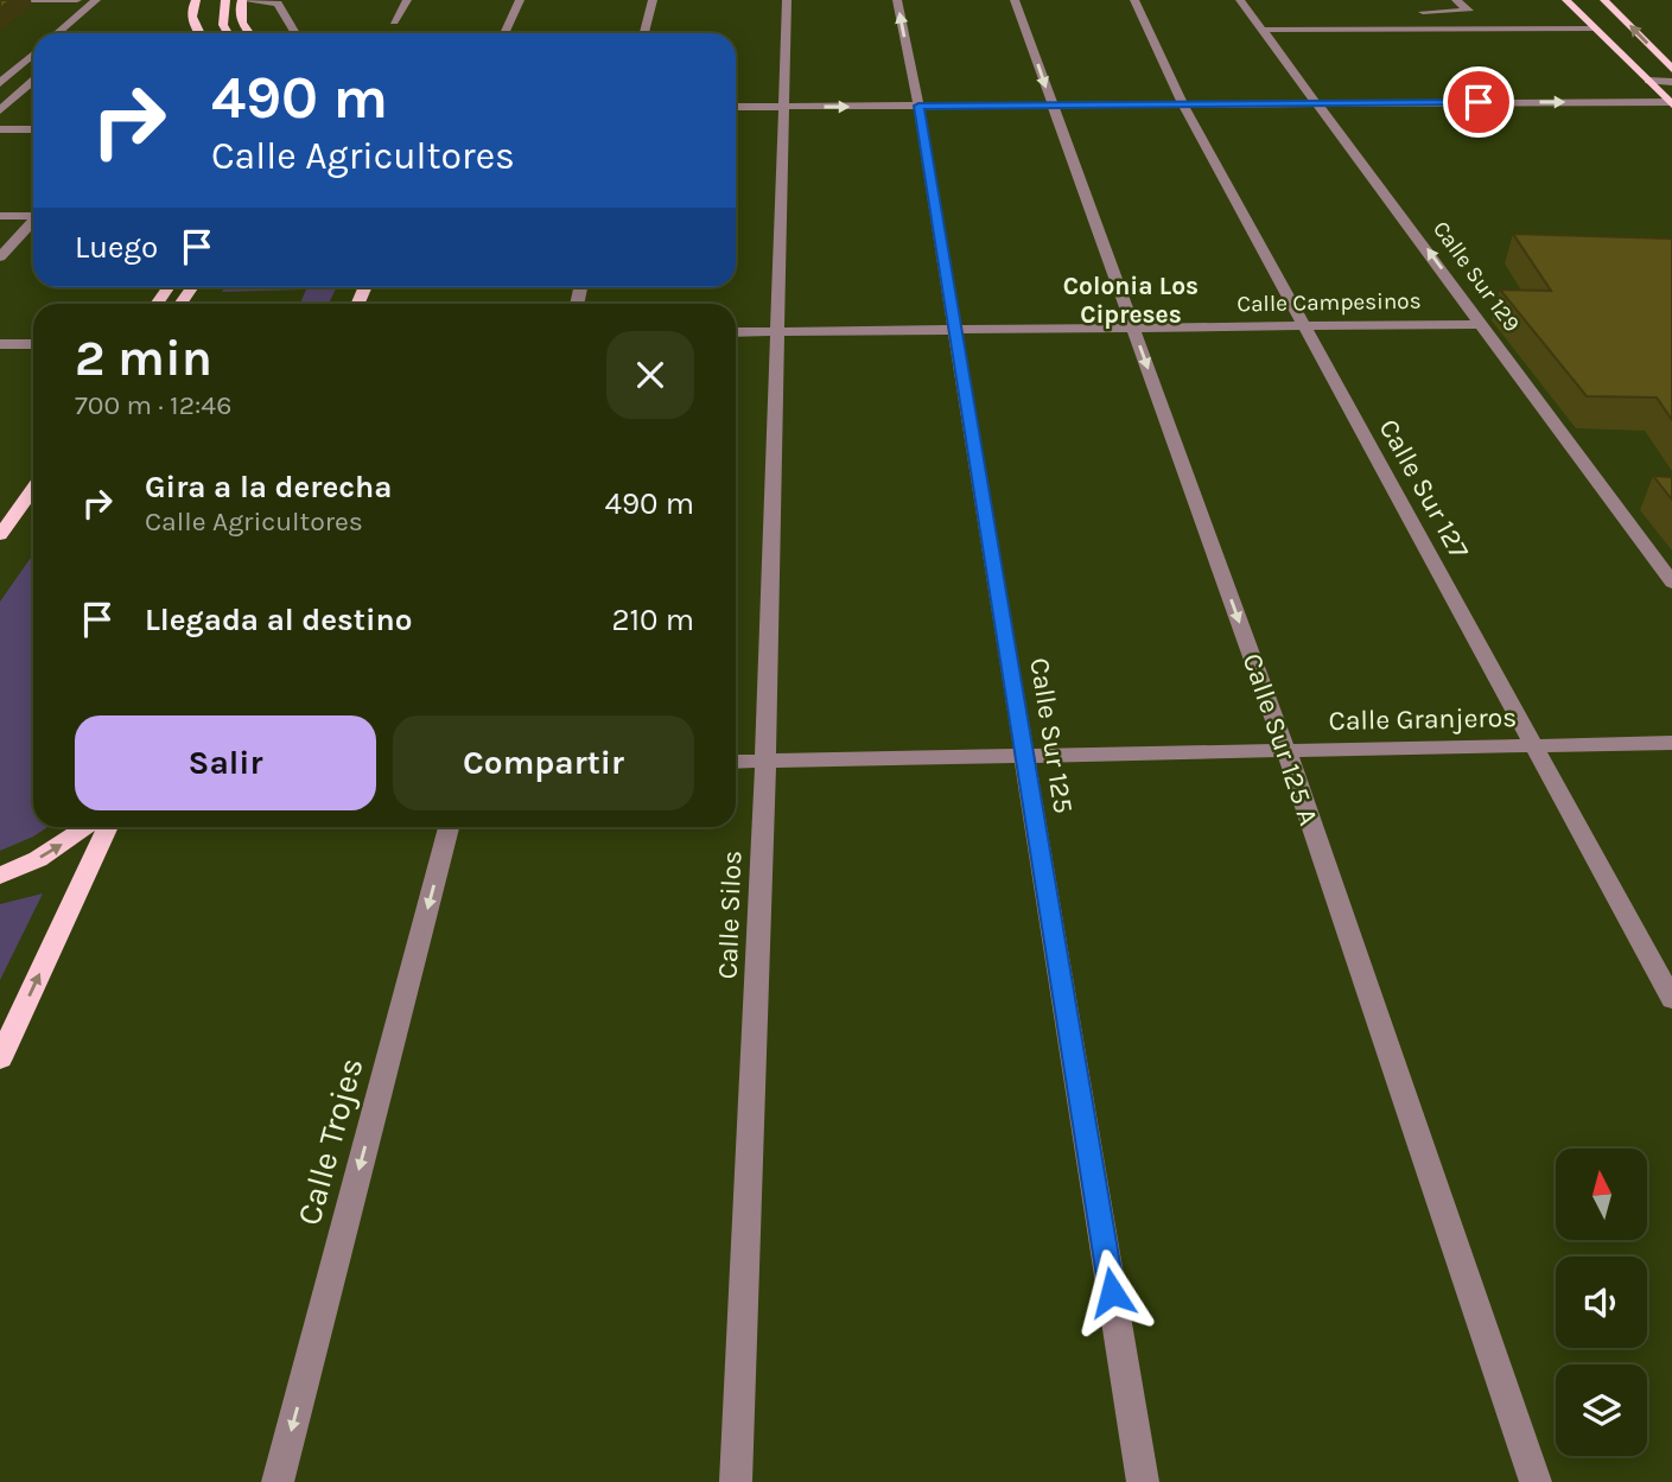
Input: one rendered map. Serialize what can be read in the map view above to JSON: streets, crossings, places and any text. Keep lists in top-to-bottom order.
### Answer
{
  "streets": {
    "street": [
      "Calle Sur 129",
      "Calle Campesinos",
      "Calle Sur 127",
      "Calle Granjeros",
      "Calle Sur 125",
      "Calle Sur 125 A",
      "Calle Silos",
      "Calle Trojes"
    ]
  },
  "crossings": [
    ["Calle Sur 129", "Calle Campesinos"],
    ["Calle Campesinos", "Calle Sur 127"],
    ["Calle Campesinos", "Calle Sur 125"],
    ["Calle Campesinos", "Calle Sur 125 A"],
    ["Calle Campesinos", "Calle Silos"],
    ["Calle Sur 127", "Calle Granjeros"],
    ["Calle Granjeros", "Calle Sur 125"],
    ["Calle Granjeros", "Calle Sur 125 A"],
    ["Calle Granjeros", "Calle Silos"]
  ],
  "one_way": ["Calle Sur 129", "Calle Sur 125 A", "Calle Trojes"],
  "districts": ["Colonia Los Cipreses"],
  "north": "top",
  "page": {
    "turn": ["490 m", "Calle Agricultores"],
    "then": "Luego",
    "heading": ["2 min", "700 m · 12:46"],
    "list": [
      {
        "name": "Gira a la derecha",
        "note": "Calle Agricultores",
        "value": "490 m"
      },
      {
        "name": "Llegada al destino",
        "value": "210 m"
      }
    ],
    "buttons": ["Salir", "Compartir"]
  }
}
